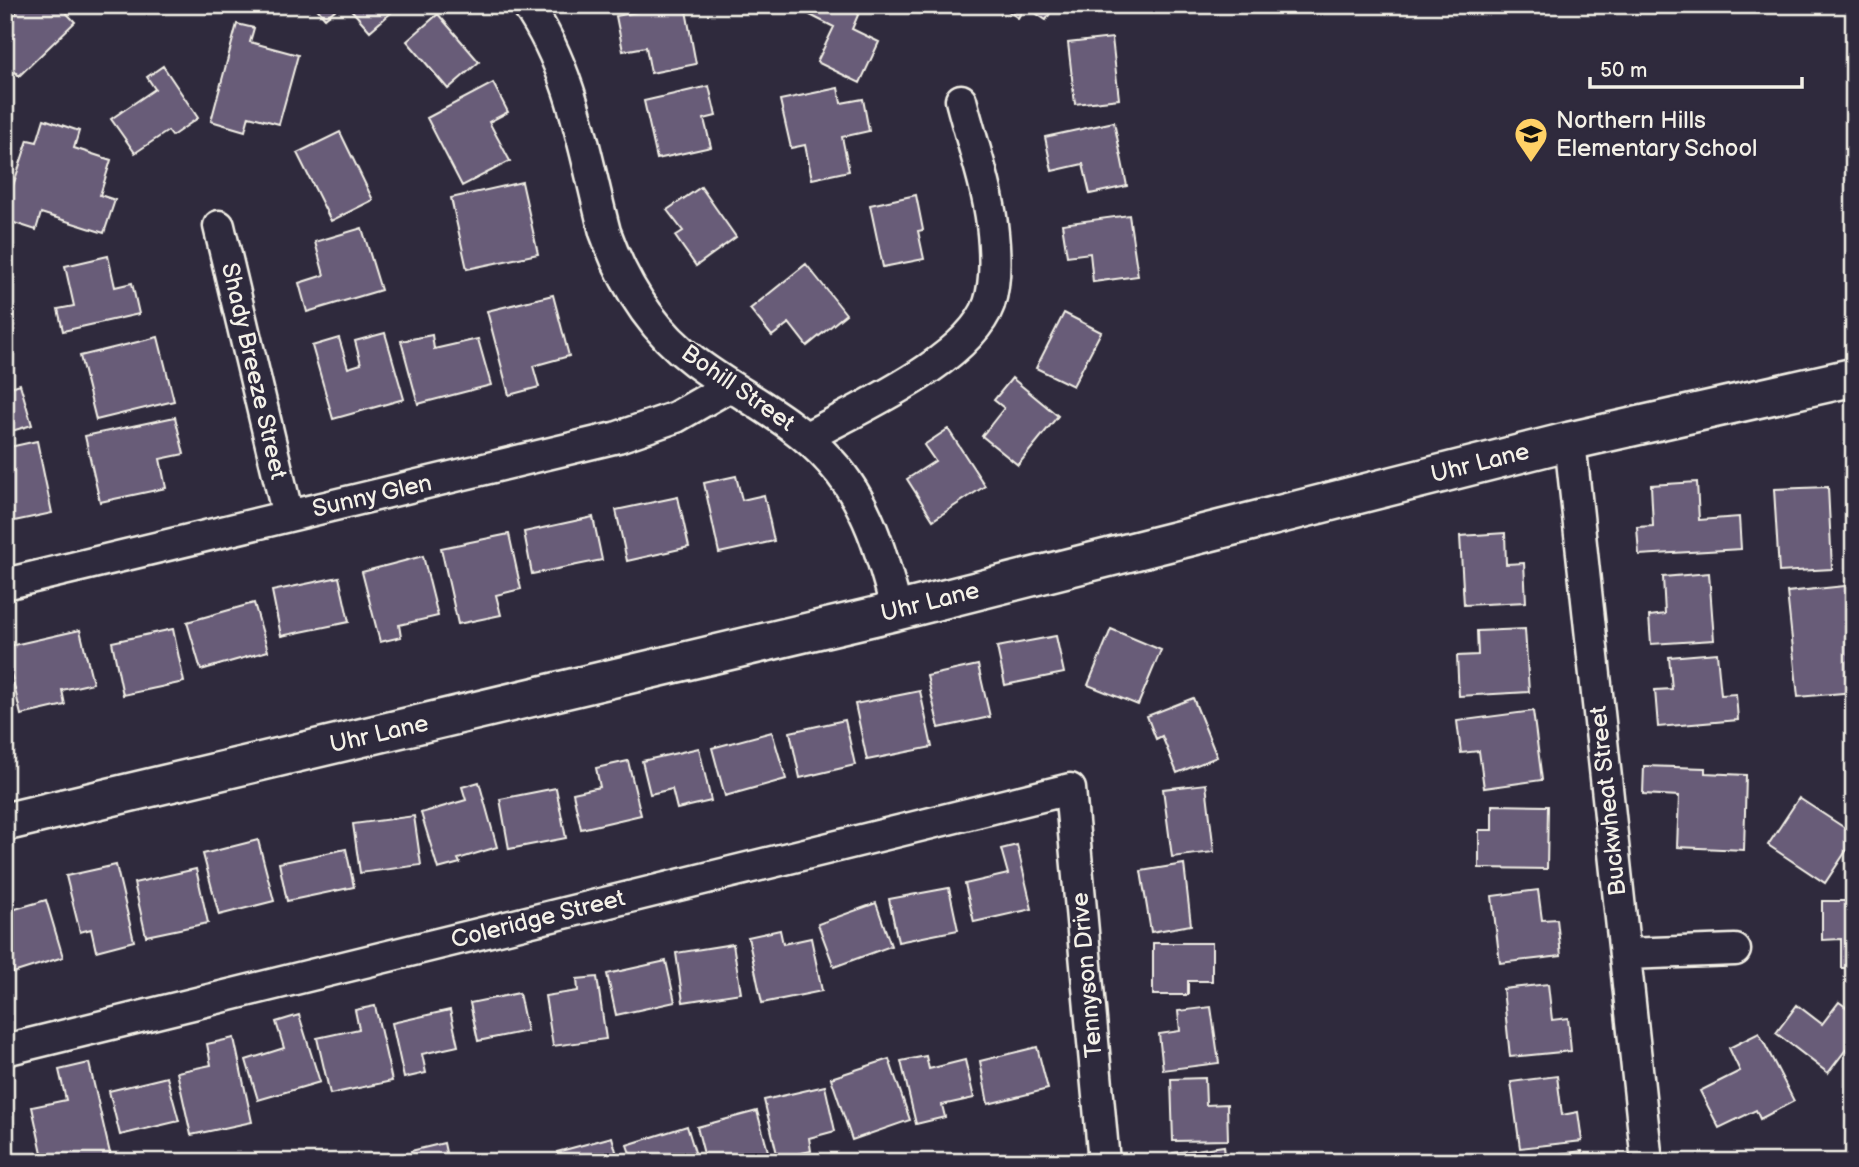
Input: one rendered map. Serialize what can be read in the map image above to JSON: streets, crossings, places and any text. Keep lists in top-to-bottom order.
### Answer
{
  "streets": {
    "street": [
      "Shady Breeze Street",
      "Bohill Street",
      "Uhr Lane",
      "Sunny Glen",
      "Buckwheat Street",
      "Coleridge Street",
      "Tennyson Drive"
    ]
  },
  "crossings": [
    ["Shady Breeze Street", "Sunny Glen"],
    ["Bohill Street", "Uhr Lane"],
    ["Bohill Street", "Sunny Glen"],
    ["Uhr Lane", "Buckwheat Street"],
    ["Coleridge Street", "Tennyson Drive"]
  ],
  "places": {
    "school or university": ["Northern Hills Elementary School"]
  },
  "scale_bar": "50 m"
}
